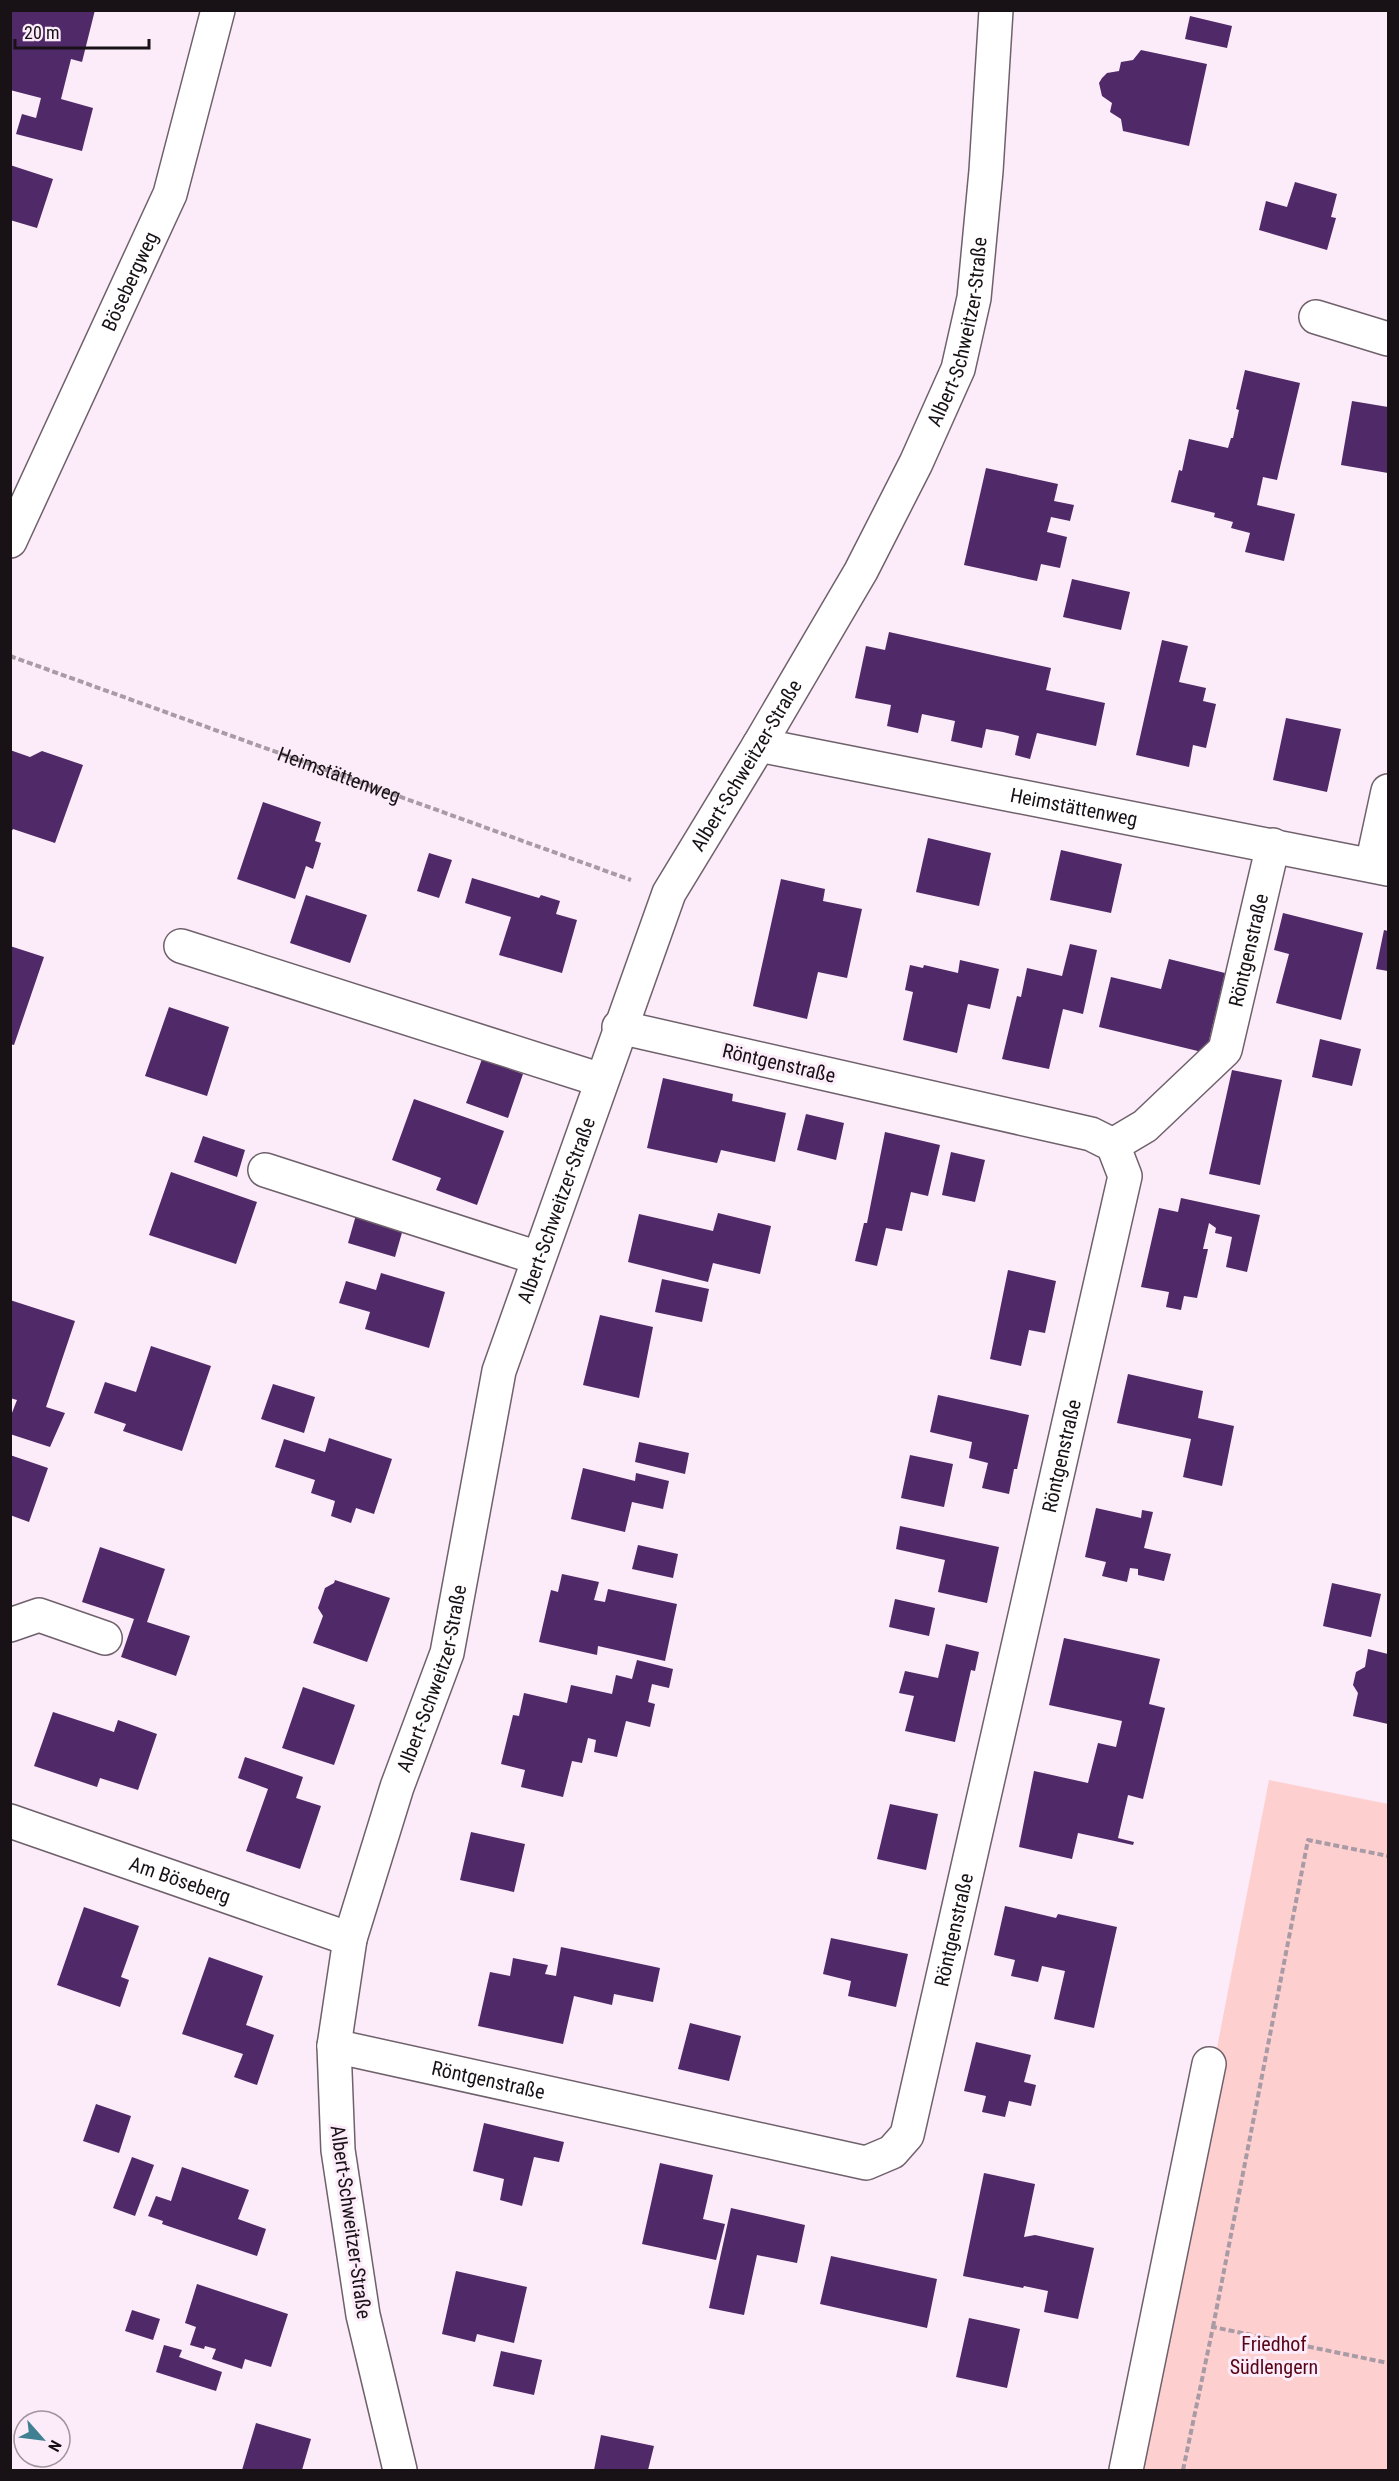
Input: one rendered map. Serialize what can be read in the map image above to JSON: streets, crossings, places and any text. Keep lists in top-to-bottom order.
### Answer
{
  "streets": {
    "street": [
      "Bösebergweg",
      "Albert-Schweitzer-Straße",
      "Heimstättenweg",
      "Röntgenstraße",
      "Am Böseberg"
    ]
  },
  "crossings": [
    ["Albert-Schweitzer-Straße", "Heimstättenweg"],
    ["Albert-Schweitzer-Straße", "Röntgenstraße"],
    ["Albert-Schweitzer-Straße", "Am Böseberg"],
    ["Heimstättenweg", "Röntgenstraße"]
  ],
  "parks": ["Friedhof Südlengern"],
  "scale_bar": "20 m",
  "north": "bottom right"
}
